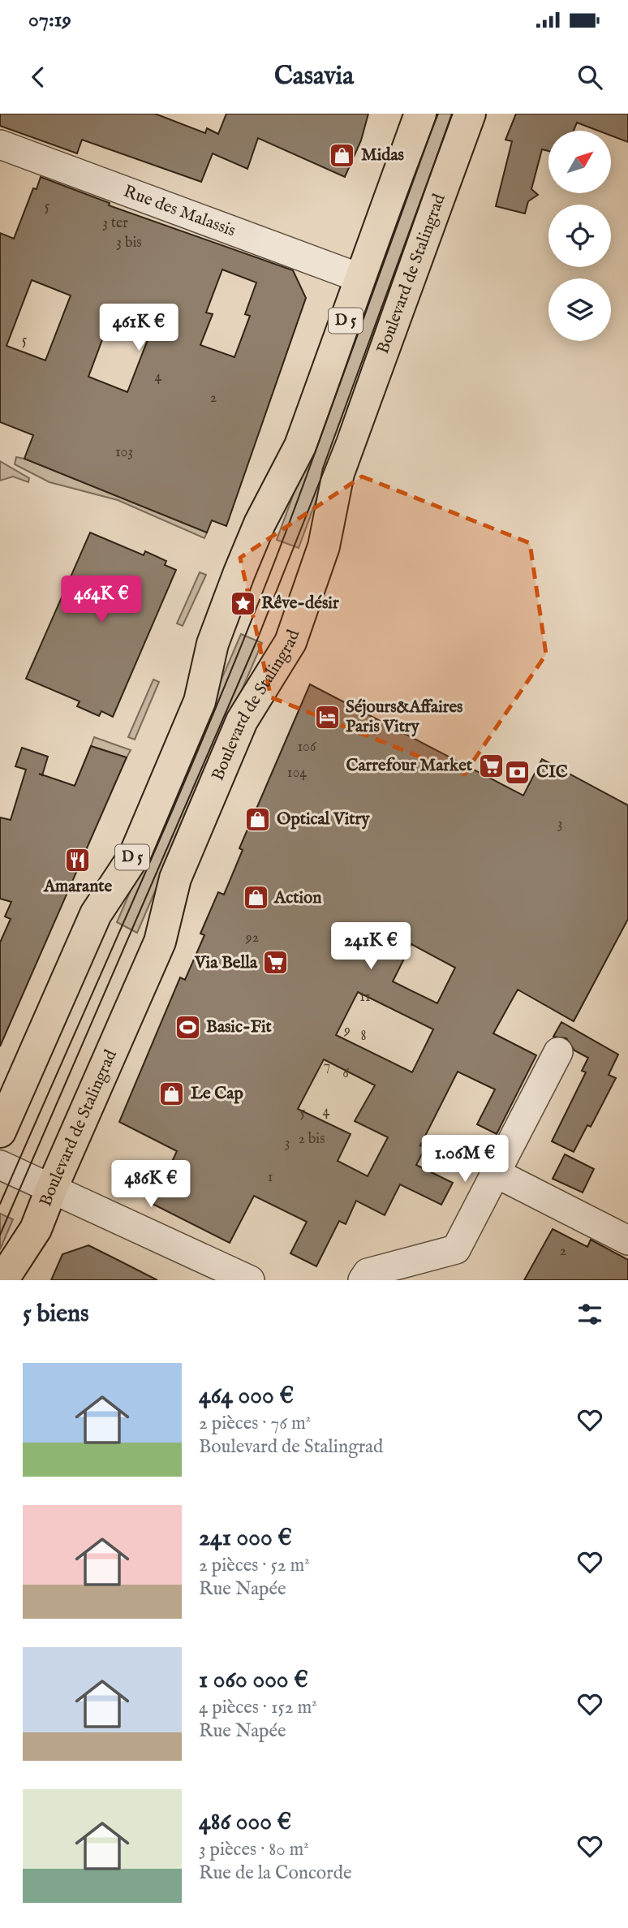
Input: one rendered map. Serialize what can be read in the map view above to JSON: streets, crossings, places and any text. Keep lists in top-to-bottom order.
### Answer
{
  "streets": {
    "main road": ["Boulevard de Stalingrad", "D 5"],
    "street": ["Rue des Malassis"]
  },
  "crossings": [
    ["Rue des Malassis", "D 5"]
  ],
  "places": {
    "shop": [
      "Midas",
      "Optical Vitry",
      "Action",
      "Le Cap"
    ],
    "place": ["Rêve-désir"],
    "hotel": ["Séjours&Affaires Paris Vitry"],
    "supermarket": ["Carrefour Market", "Via Bella"],
    "bank": ["CIC"],
    "restaurant": ["Amarante"],
    "sports": ["Basic-Fit"]
  },
  "house_numbers": [
    "5",
    "3 ter",
    "3 bis",
    "5",
    "4",
    "2",
    "103",
    "106",
    "104",
    "3",
    "92",
    "11",
    "9",
    "8",
    "7",
    "6",
    "4",
    "5",
    "2 bis",
    "3",
    "1",
    "2"
  ],
  "north": "top right",
  "page": {
    "status": "07:19",
    "header": "Casavia",
    "price": [
      "461K €",
      "464K €",
      "241K €",
      "1.06M €",
      "486K €"
    ],
    "heading": "5 biens",
    "list": [
      {
        "name": "464 000 €",
        "note": "2 pièces · 76 m² · Boulevard de Stalingrad"
      },
      {
        "name": "241 000 €",
        "note": "2 pièces · 52 m² · Rue Napée"
      },
      {
        "name": "1 060 000 €",
        "note": "4 pièces · 152 m² · Rue Napée"
      },
      {
        "name": "486 000 €",
        "note": "3 pièces · 80 m² · Rue de la Concorde"
      }
    ]
  }
}
